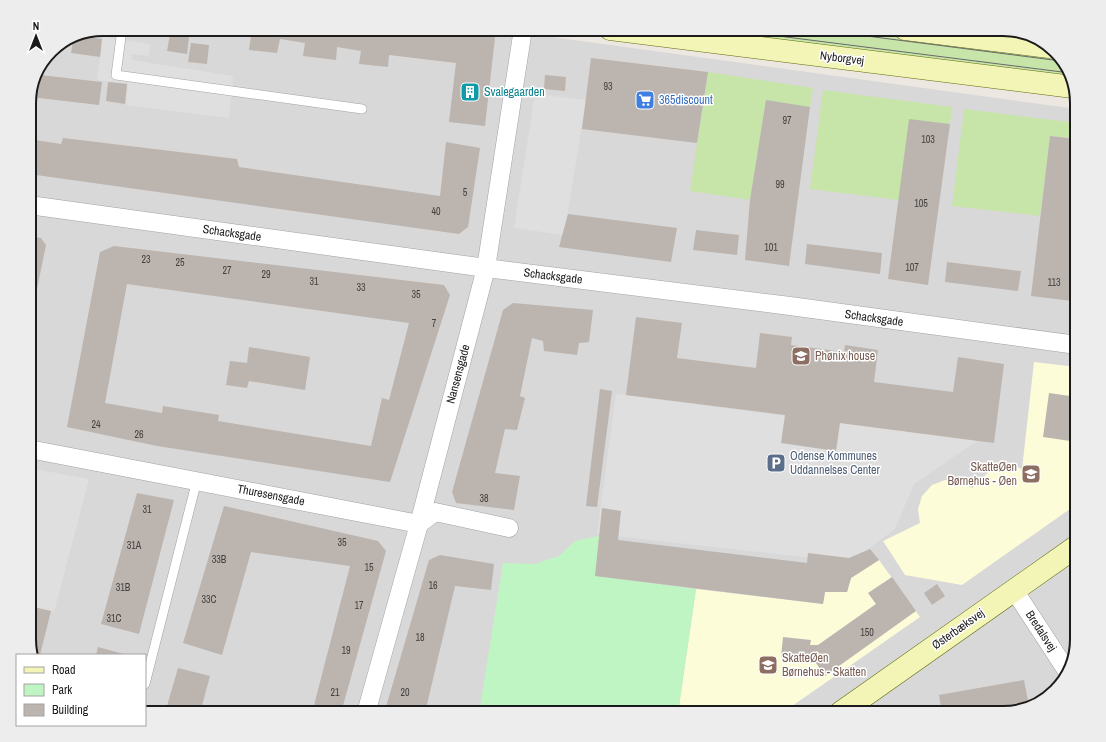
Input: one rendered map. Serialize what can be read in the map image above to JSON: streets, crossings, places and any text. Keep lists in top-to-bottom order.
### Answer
{
  "streets": {
    "street": [
      "Nyborgvej",
      "Schacksgade",
      "Nansensgade",
      "Thuresensgade",
      "Østerbæksvej",
      "Bredalsvej"
    ]
  },
  "crossings": [
    ["Schacksgade", "Nansensgade"],
    ["Nansensgade", "Thuresensgade"],
    ["Østerbæksvej", "Bredalsvej"]
  ],
  "places": {
    "building": ["Svalegaarden"],
    "supermarket": ["365discount"],
    "school or university": ["Phønix house", "SkatteØen Børnehus - Øen", "SkatteØen Børnehus - Skatten"],
    "parking": ["Odense Kommunes Uddannelses Center"]
  },
  "house_numbers": [
    "93",
    "97",
    "103",
    "99",
    "5",
    "105",
    "40",
    "101",
    "23",
    "25",
    "107",
    "27",
    "29",
    "31",
    "113",
    "33",
    "35",
    "7",
    "24",
    "26",
    "38",
    "31",
    "35",
    "31A",
    "33B",
    "15",
    "16",
    "31B",
    "33C",
    "17",
    "31C",
    "150",
    "18",
    "19",
    "21",
    "20"
  ],
  "legend": ["Road", "Park", "Building"],
  "north": "top"
}
